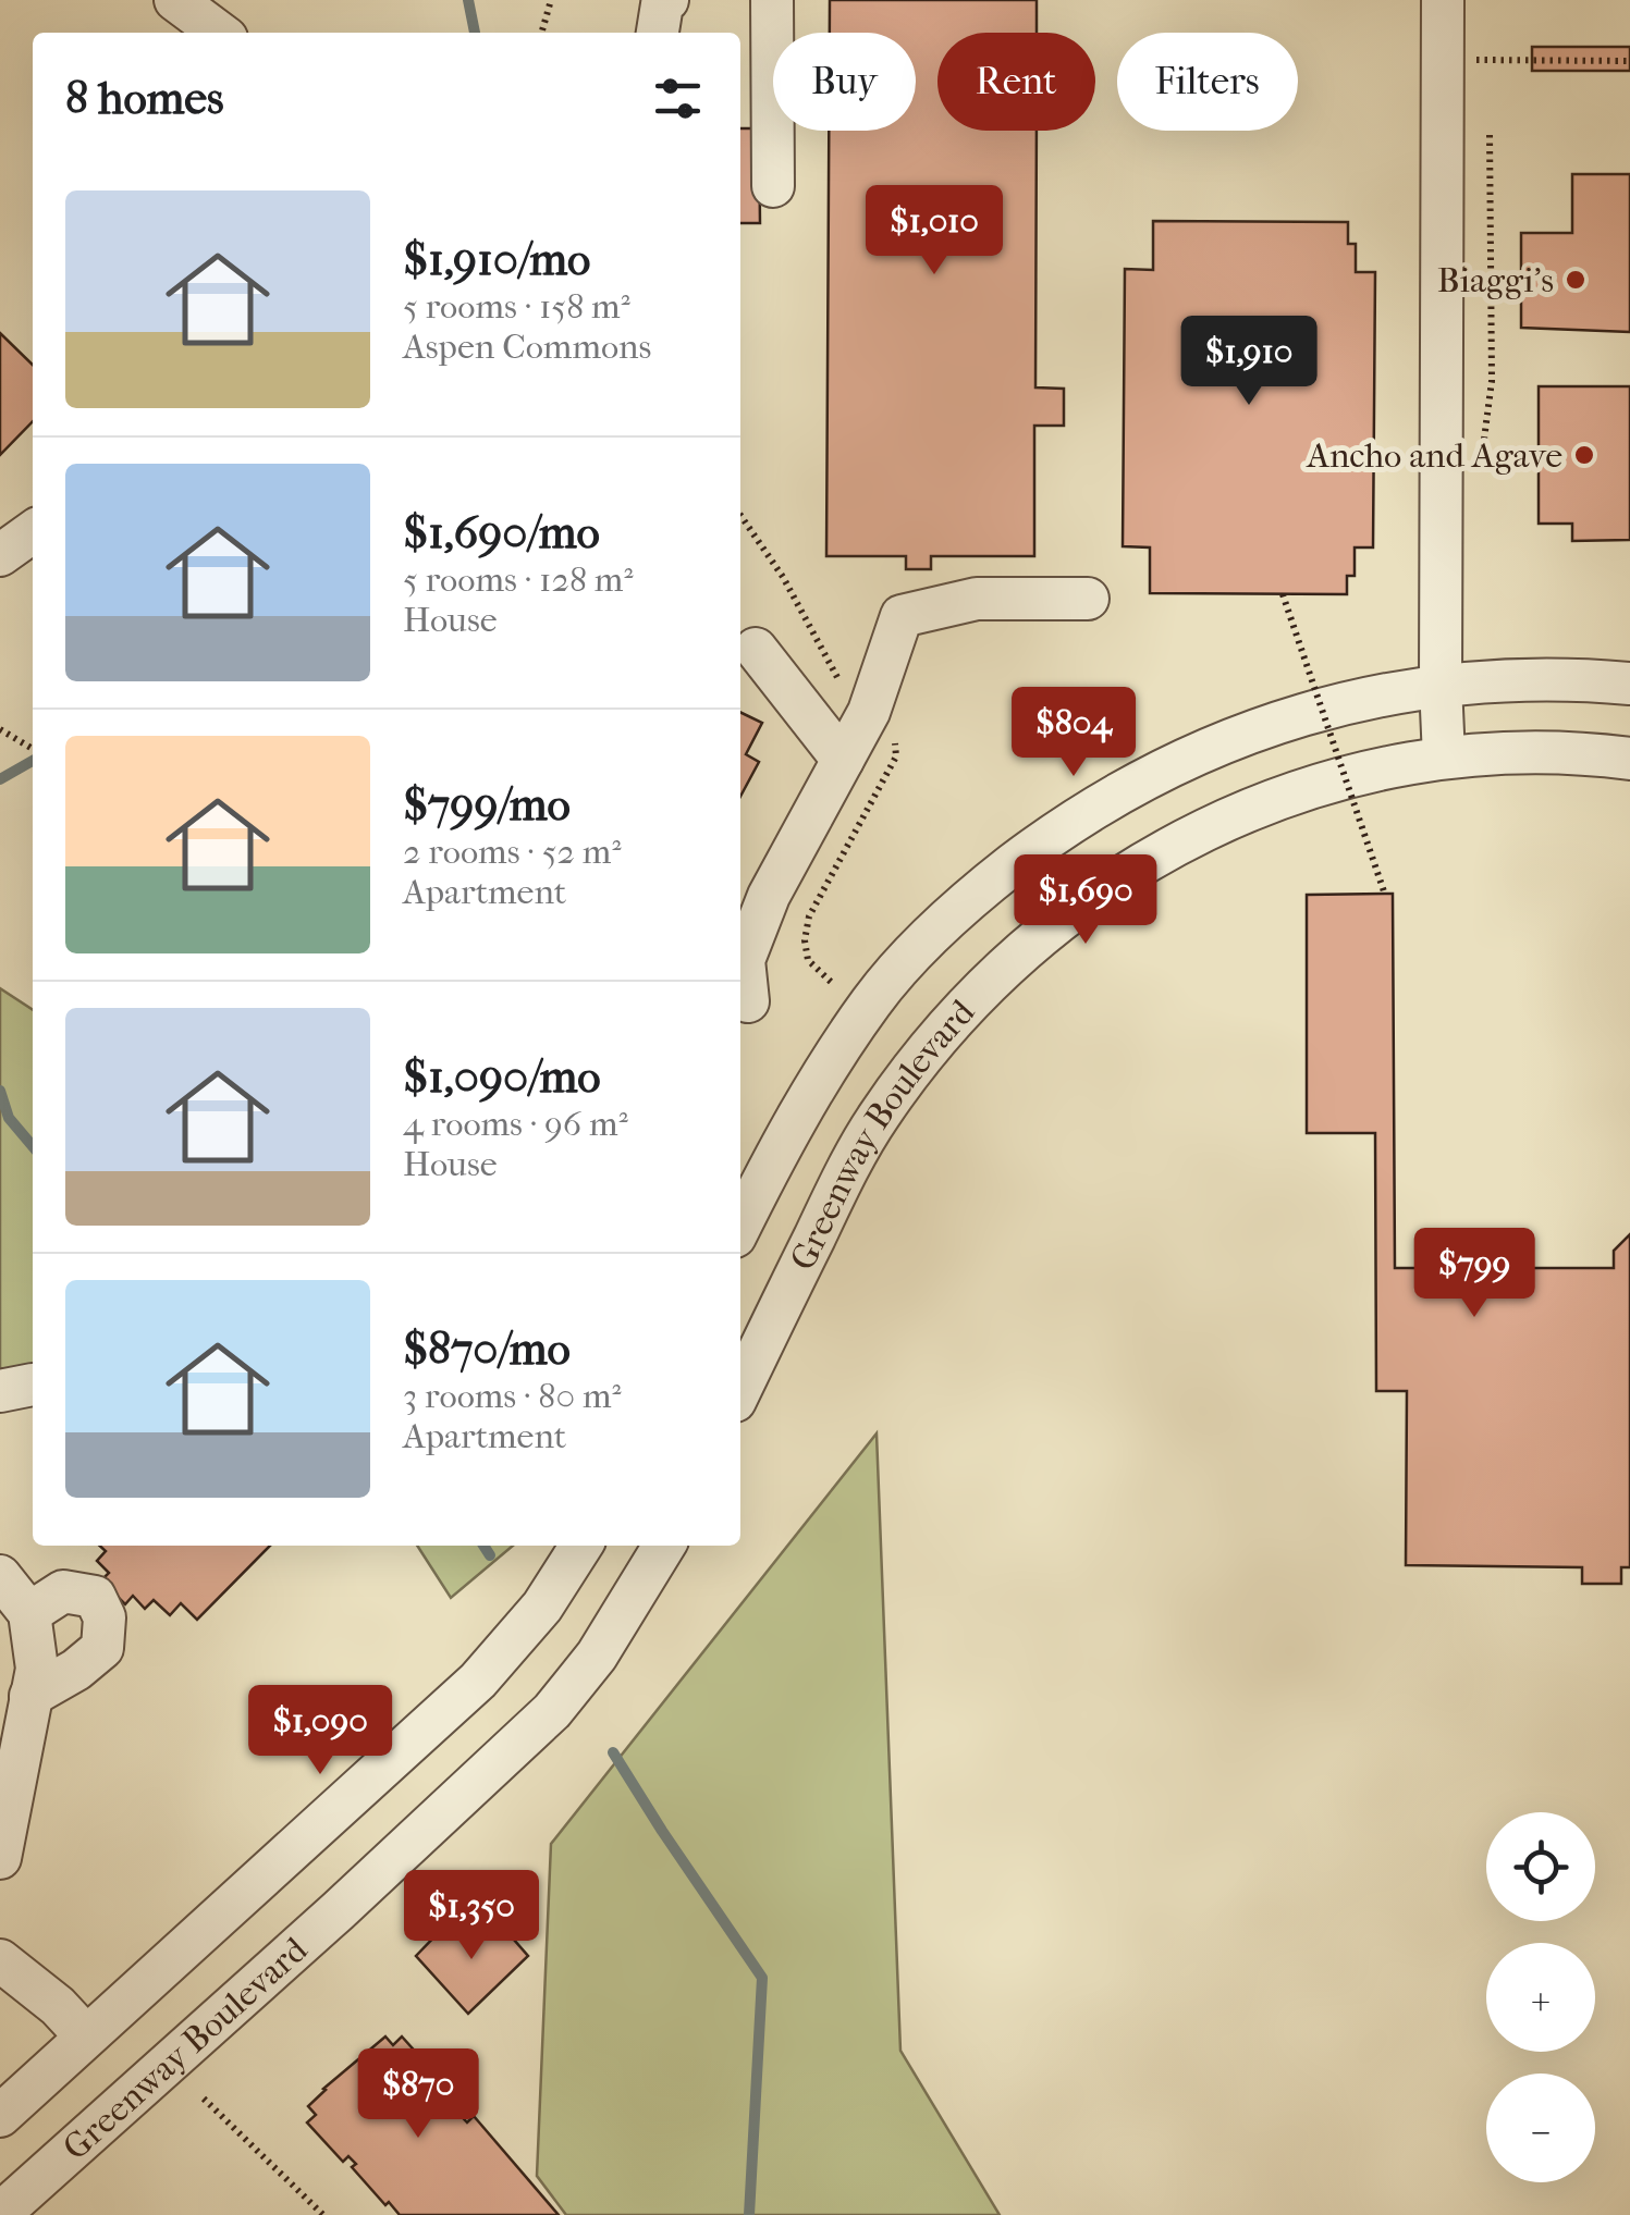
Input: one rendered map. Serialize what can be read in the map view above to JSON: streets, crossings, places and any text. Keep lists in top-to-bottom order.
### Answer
{
  "streets": {
    "street": ["Greenway Boulevard"]
  },
  "places": ["Biaggi's", "Ancho and Agave"],
  "page": {
    "chip": ["Buy", "Rent", "Filters"],
    "heading": "8 homes",
    "list": [
      {
        "name": "$1,910/mo",
        "note": "5 rooms · 158 m² · Aspen Commons"
      },
      {
        "name": "$1,690/mo",
        "note": "5 rooms · 128 m² · House"
      },
      {
        "name": "$799/mo",
        "note": "2 rooms · 52 m² · Apartment"
      },
      {
        "name": "$1,090/mo",
        "note": "4 rooms · 96 m² · House"
      },
      {
        "name": "$870/mo",
        "note": "3 rooms · 80 m² · Apartment"
      }
    ],
    "price": [
      "$1,010",
      "$1,910",
      "$804",
      "$1,690",
      "$799",
      "$1,090",
      "$1,350",
      "$870"
    ],
    "map_buttons": ["+", "−"]
  }
}
